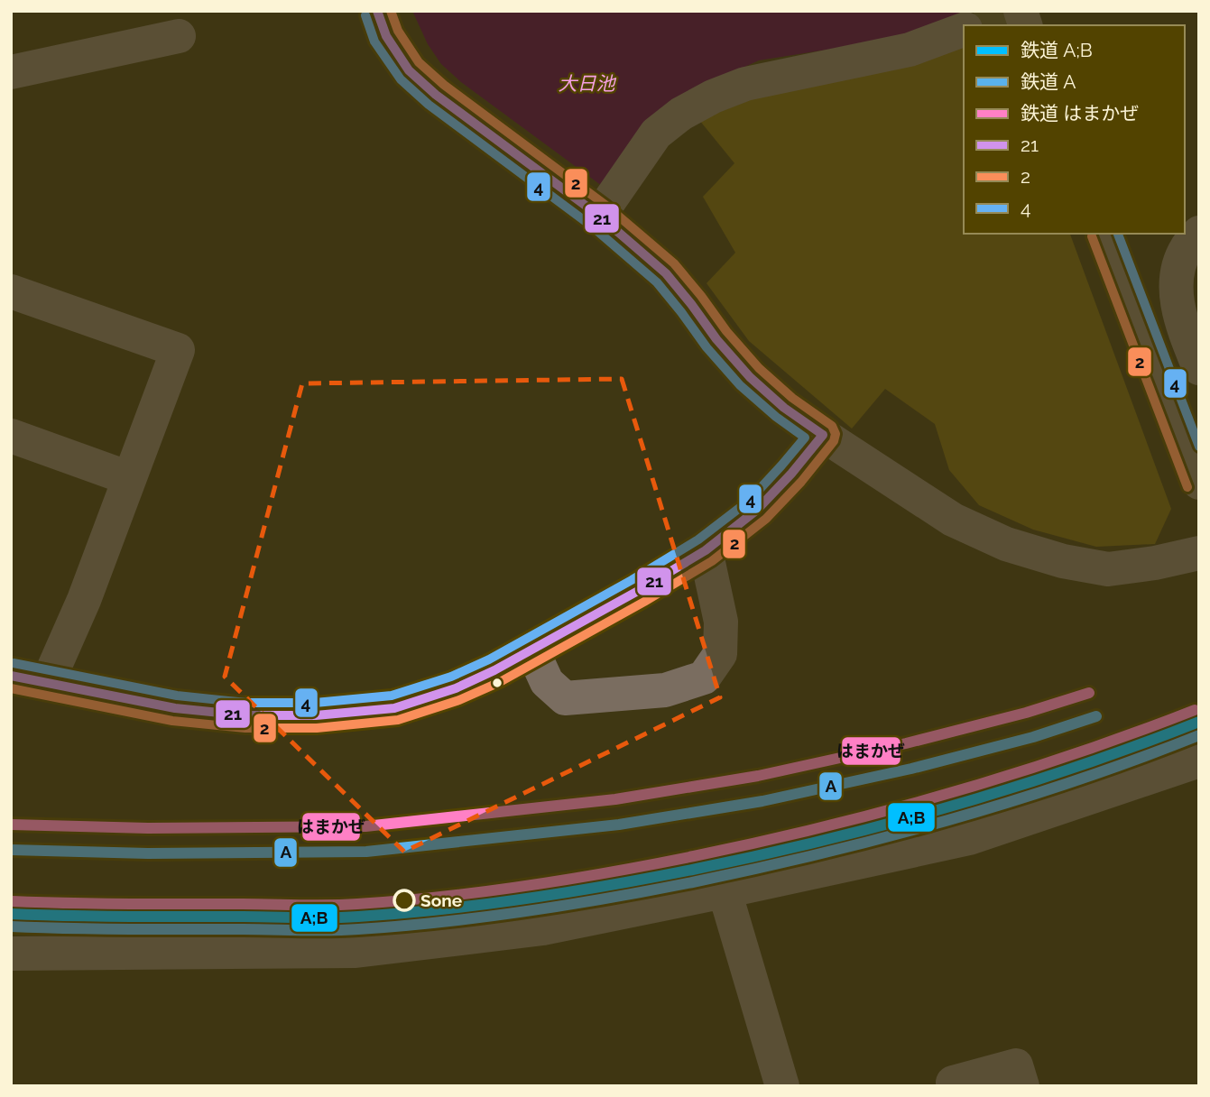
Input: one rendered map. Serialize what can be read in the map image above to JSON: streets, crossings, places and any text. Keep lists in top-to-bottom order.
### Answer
{
  "water": ["大日池"],
  "places": ["Sone"],
  "lines": [
    "transit line 21",
    "transit line 2",
    "transit line 4",
    "rail line はまかぜ",
    "rail line A",
    "rail line A;B"
  ],
  "legend": [
    "鉄道 A;B",
    "鉄道 A",
    "鉄道 はまかぜ",
    "21",
    "2",
    "4"
  ]
}
